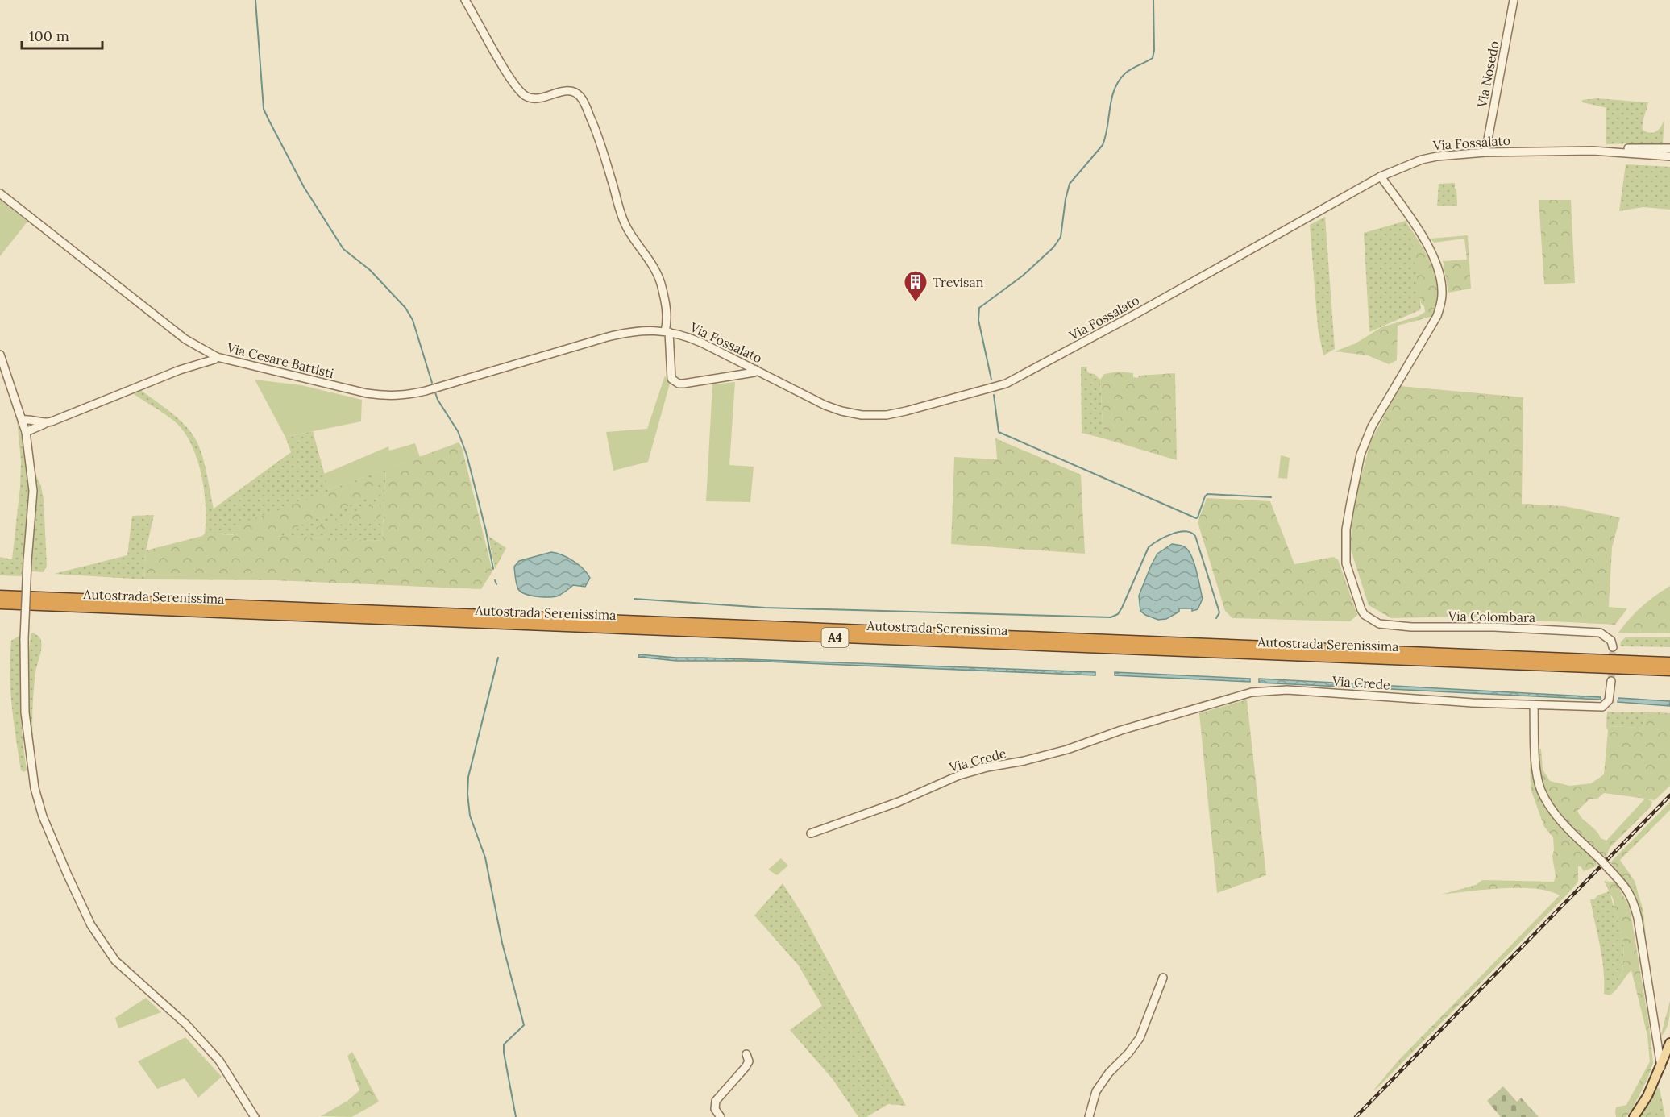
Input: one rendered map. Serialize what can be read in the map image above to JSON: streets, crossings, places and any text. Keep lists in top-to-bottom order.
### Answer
{
  "streets": {
    "highway": ["Autostrada Serenissima", "A4"],
    "street": [
      "Via Nosedo",
      "Via Fossalato",
      "Via Cesare Battisti",
      "Via Colombara",
      "Via Crede"
    ]
  },
  "crossings": [
    ["Via Nosedo", "Via Fossalato"],
    ["Via Fossalato", "Via Cesare Battisti"],
    ["Via Fossalato", "Via Colombara"]
  ],
  "places": {
    "building": ["Trevisan"]
  },
  "scale_bar": "100 m"
}
